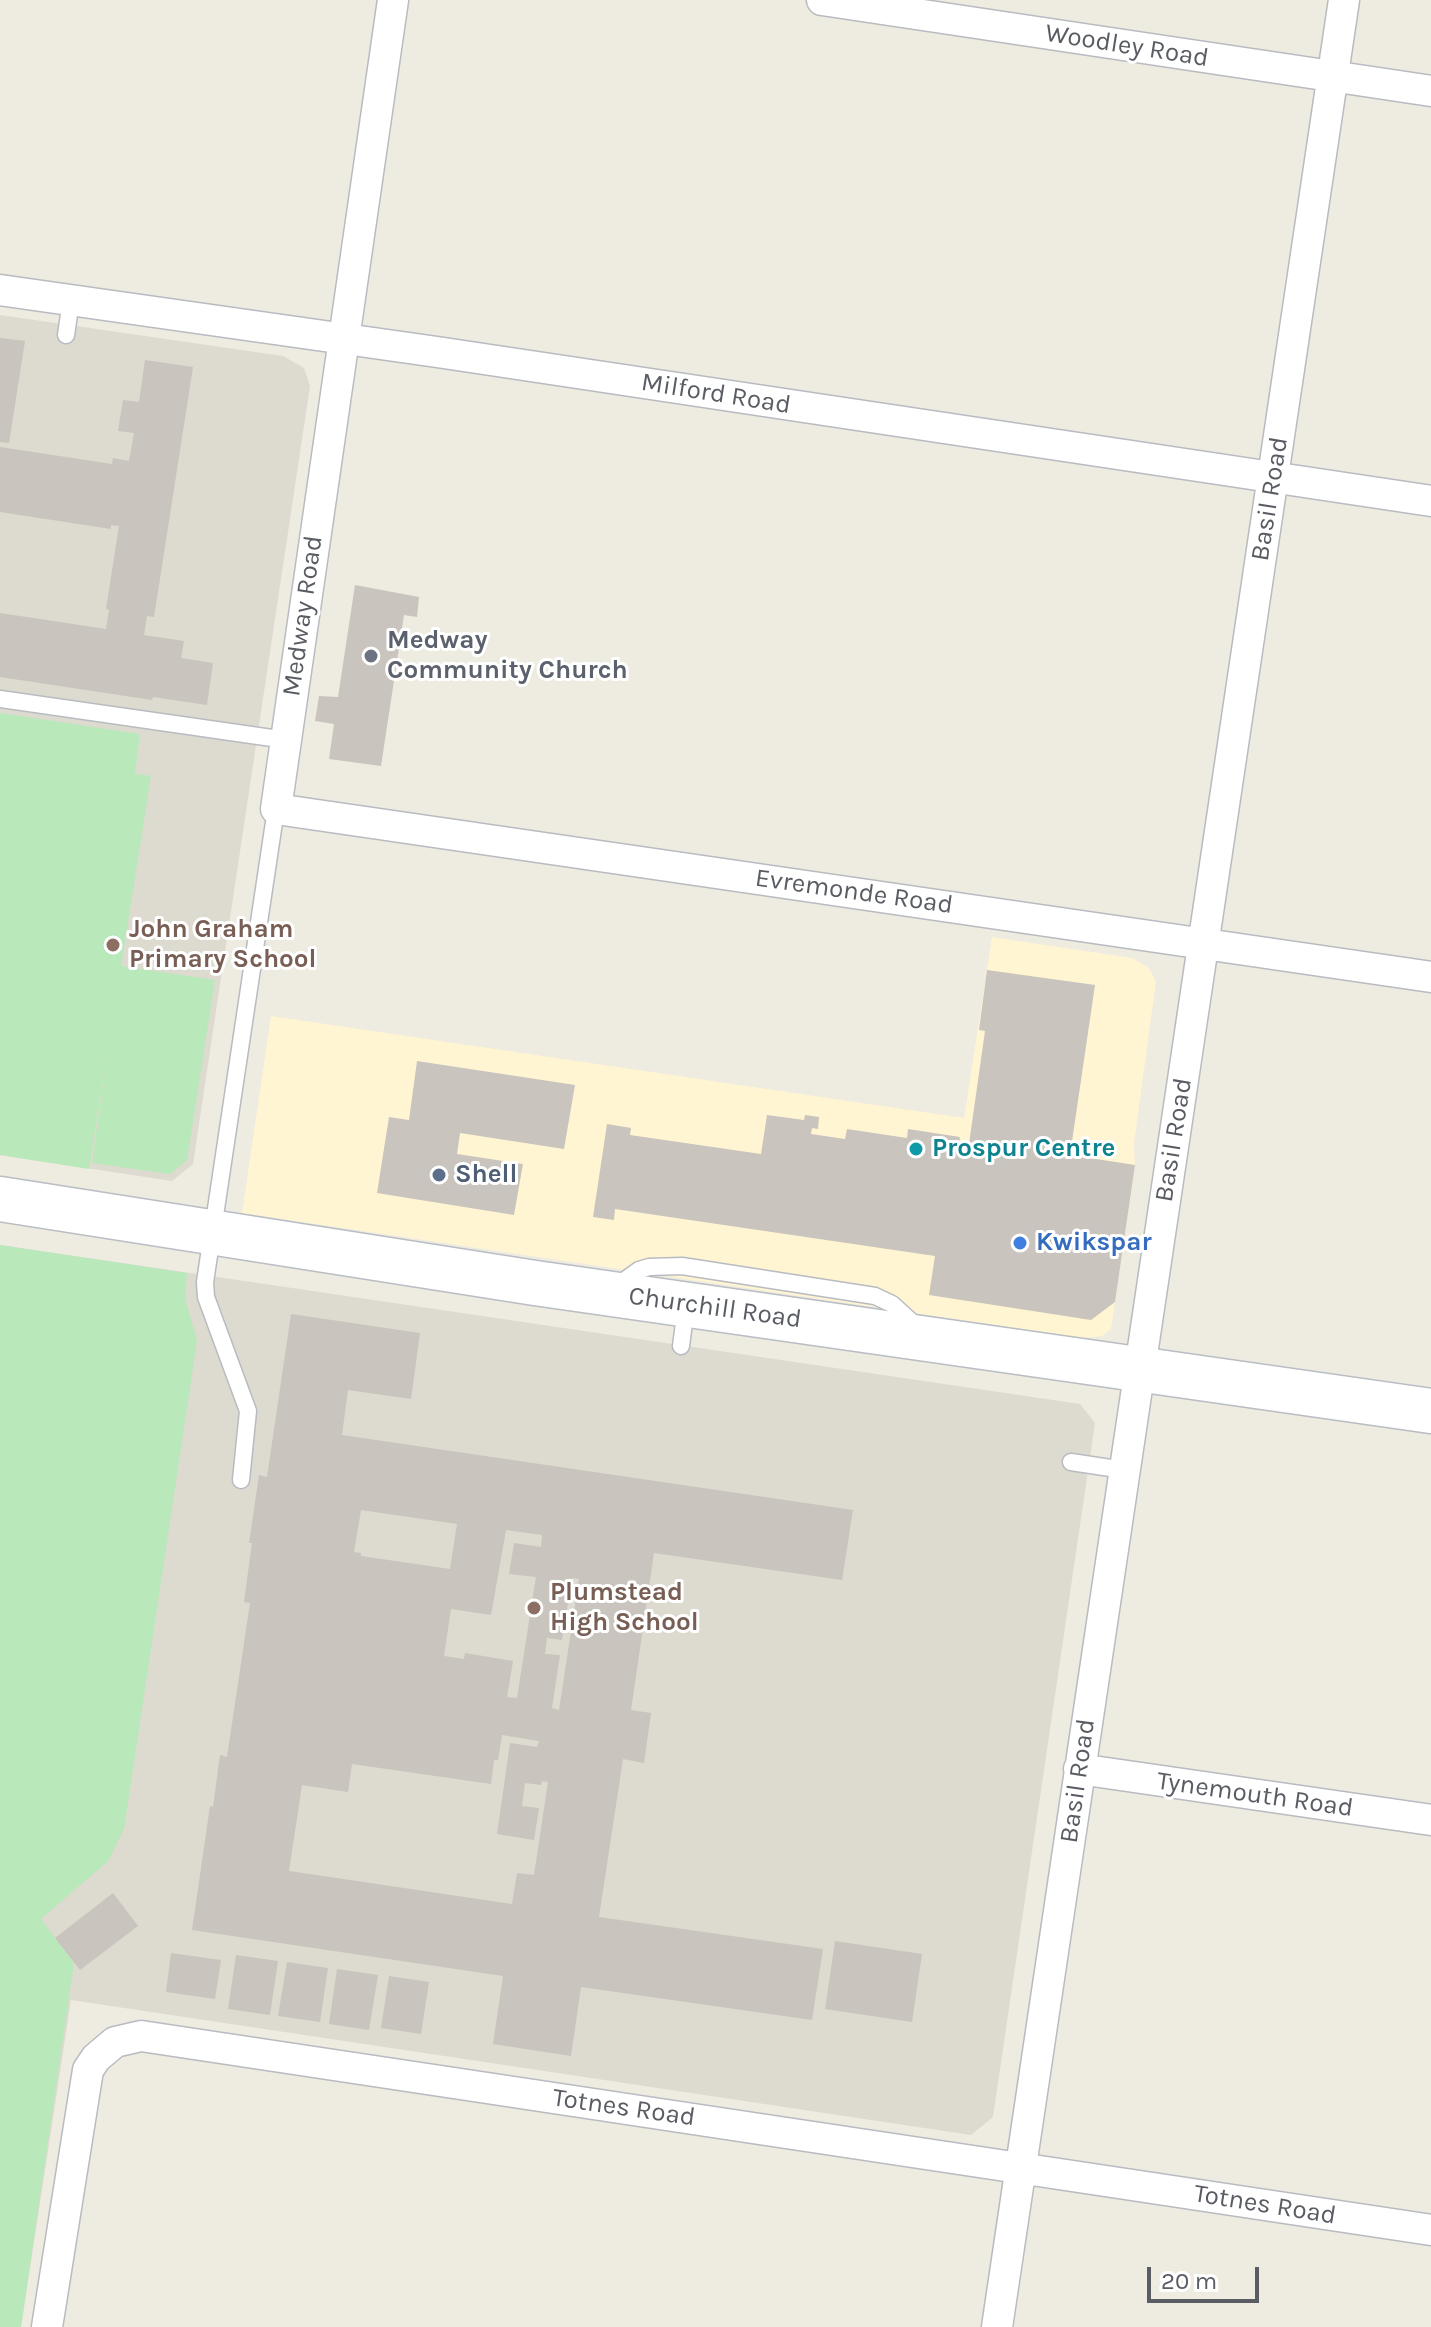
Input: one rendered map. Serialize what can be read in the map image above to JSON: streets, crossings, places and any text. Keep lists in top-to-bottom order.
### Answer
{
  "streets": {
    "street": [
      "Woodley Road",
      "Milford Road",
      "Basil Road",
      "Medway Road",
      "Evremonde Road",
      "Churchill Road",
      "Tynemouth Road",
      "Totnes Road"
    ]
  },
  "crossings": [
    ["Woodley Road", "Basil Road"],
    ["Milford Road", "Basil Road"],
    ["Milford Road", "Medway Road"],
    ["Basil Road", "Evremonde Road"],
    ["Basil Road", "Churchill Road"],
    ["Basil Road", "Tynemouth Road"],
    ["Basil Road", "Totnes Road"],
    ["Medway Road", "Evremonde Road"],
    ["Medway Road", "Churchill Road"]
  ],
  "places": [
    "Medway Community Church",
    "John Graham Primary School",
    "Prospur Centre",
    "Shell",
    "Kwikspar",
    "Plumstead High School"
  ],
  "scale_bar": "20 m"
}
